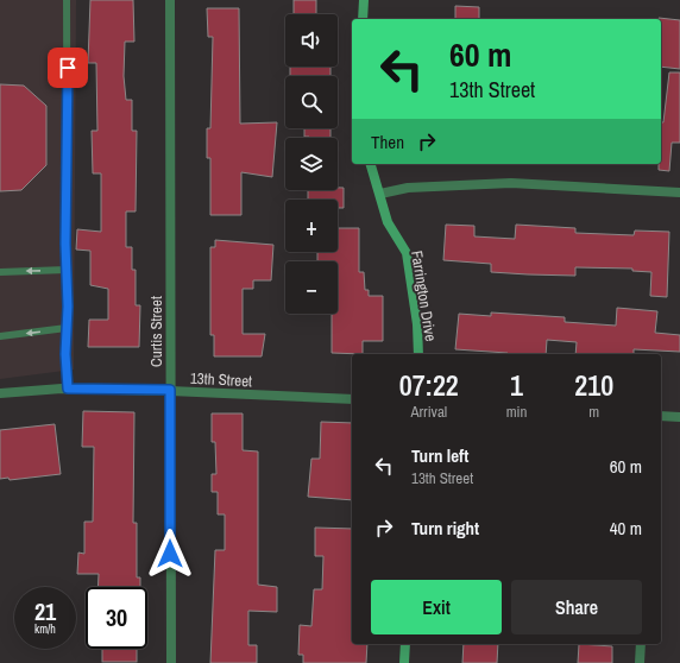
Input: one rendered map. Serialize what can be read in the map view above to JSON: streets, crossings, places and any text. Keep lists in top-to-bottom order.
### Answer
{
  "streets": {
    "street": ["Farrington Drive", "Curtis Street", "13th Street"]
  },
  "crossings": [
    ["Curtis Street", "13th Street"]
  ],
  "page": {
    "map_buttons": ["+", "−"],
    "turn": ["60 m", "13th Street"],
    "then": "Then",
    "eta": [
      "07:22",
      "Arrival",
      "1",
      "min",
      "210",
      "m"
    ],
    "list": [
      {
        "name": "Turn left",
        "note": "13th Street",
        "value": "60 m"
      },
      {
        "name": "Turn right",
        "value": "40 m"
      }
    ],
    "buttons": ["Exit", "Share"],
    "speed": "21 km/h",
    "limit": "30"
  }
}
